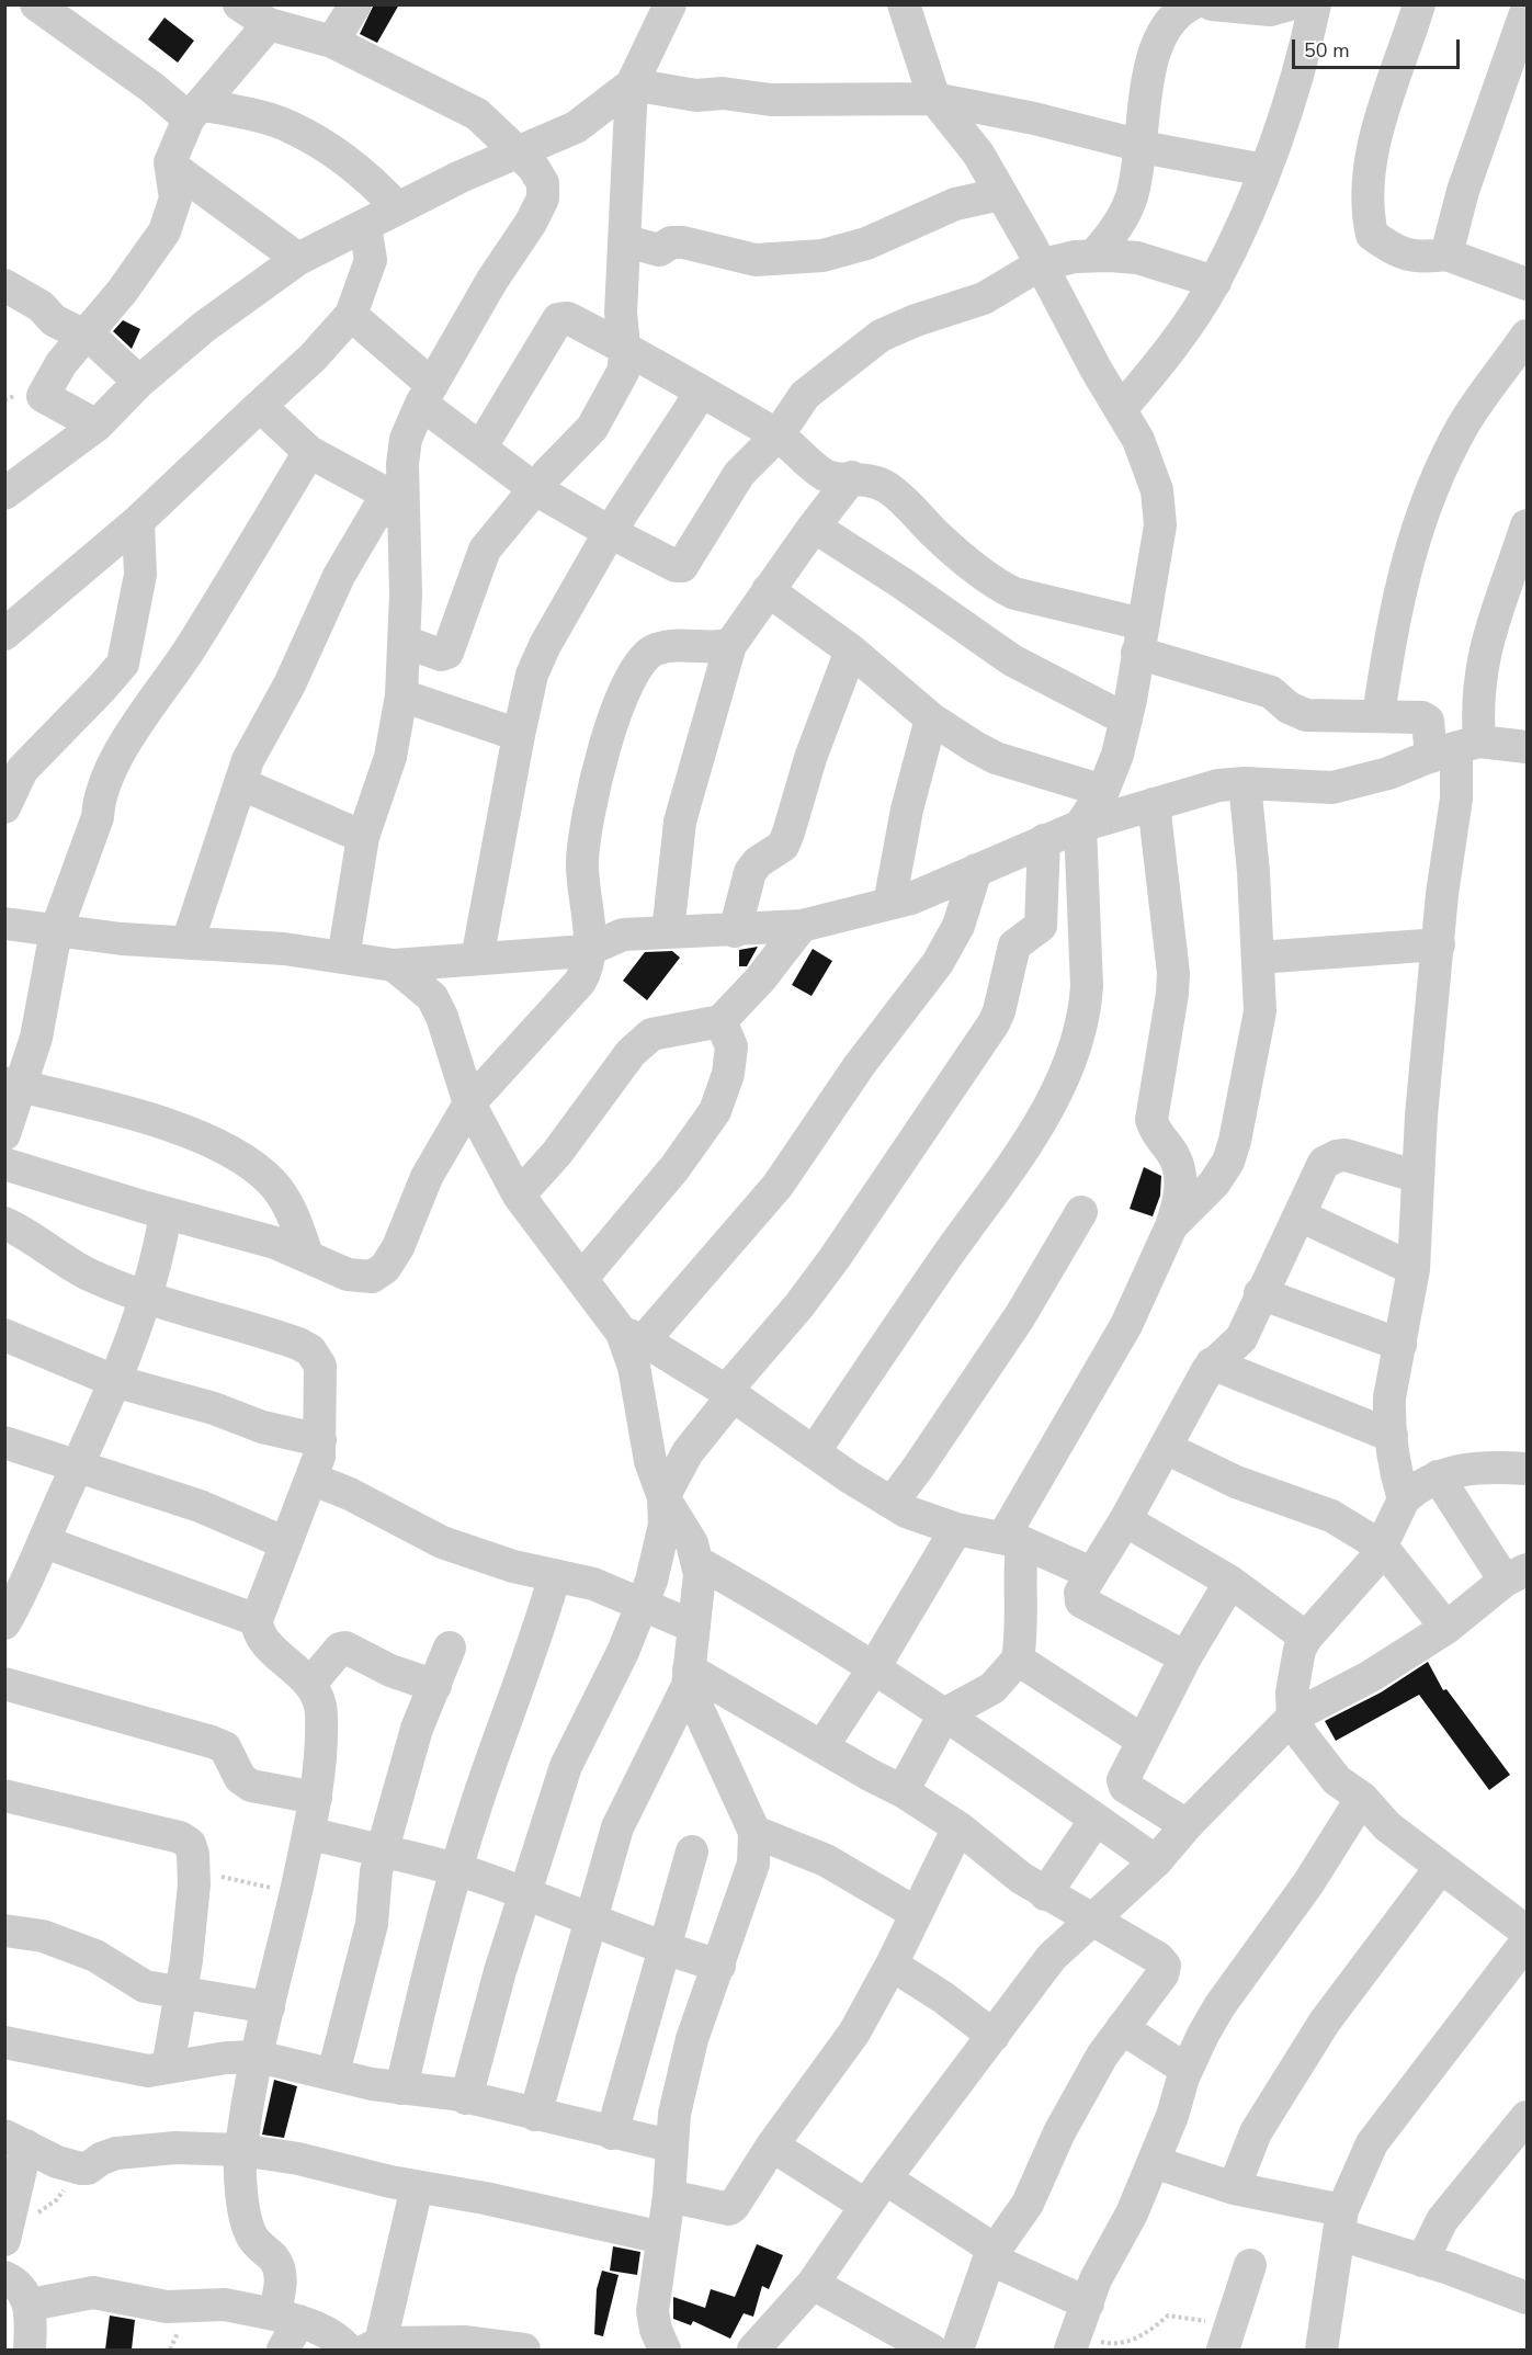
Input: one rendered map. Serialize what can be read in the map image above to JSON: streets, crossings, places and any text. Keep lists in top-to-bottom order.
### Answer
{
  "scale_bar": "50 m"
}
